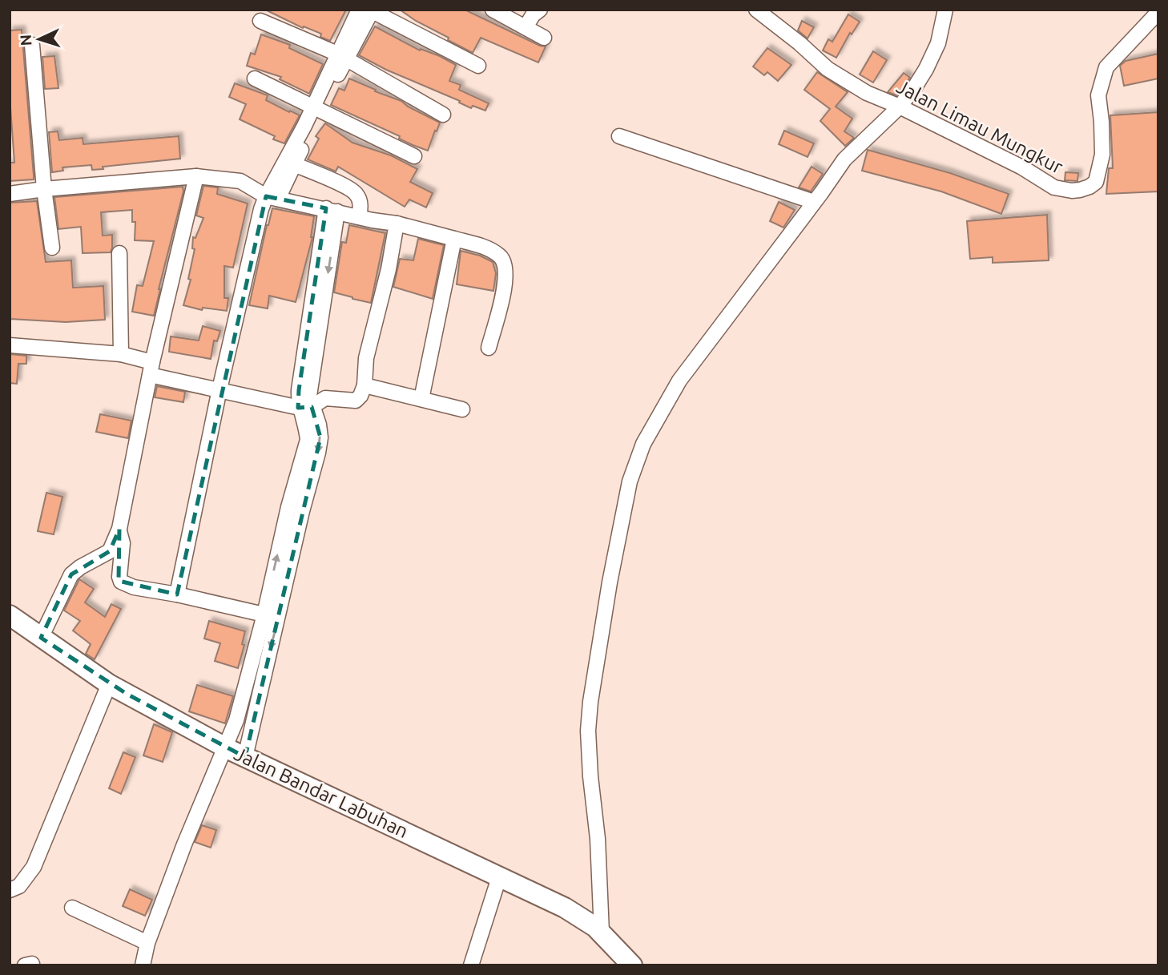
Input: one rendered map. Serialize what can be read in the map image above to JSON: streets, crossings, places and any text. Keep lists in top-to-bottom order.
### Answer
{
  "streets": {
    "main road": ["Jalan Bandar Labuhan"],
    "street": ["Jalan Limau Mungkur"]
  },
  "north": "left"
}
